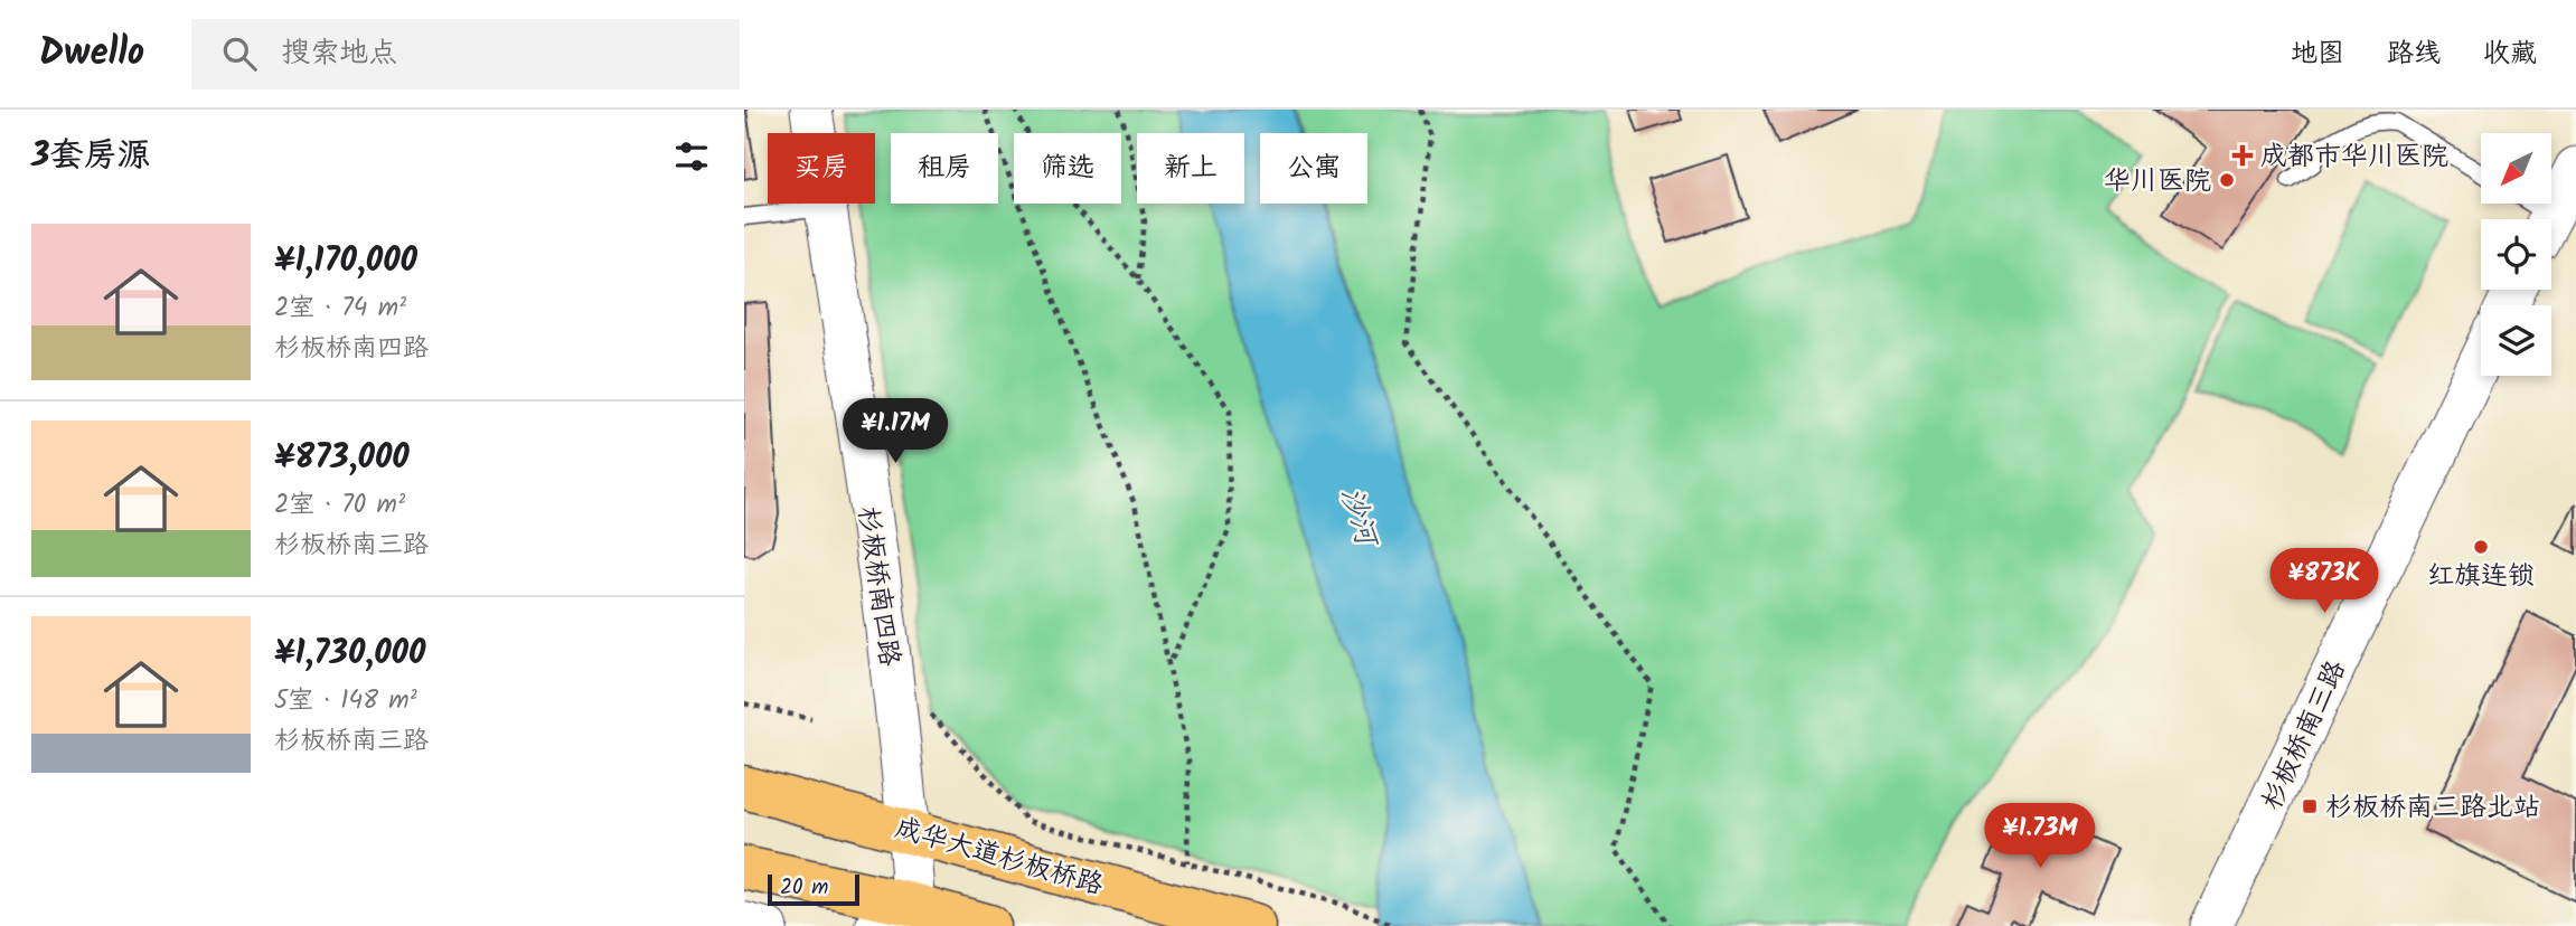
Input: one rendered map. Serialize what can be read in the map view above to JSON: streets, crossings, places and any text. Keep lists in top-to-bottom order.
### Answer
{
  "streets": {
    "main road": ["成华大道杉板桥路"],
    "street": ["杉板桥南四路", "杉板桥南三路"]
  },
  "crossings": [
    ["杉板桥南四路", "成华大道杉板桥路"]
  ],
  "water": ["沙河"],
  "places": {
    "health": ["成都市华川医院"],
    "other": ["华川医院", "红旗连锁"],
    "transit": ["杉板桥南三路北站"]
  },
  "scale_bar": "20 m",
  "north": "bottom left",
  "page": {
    "header": "Dwello",
    "search": "搜索地点",
    "nav": ["地图", "路线", "收藏"],
    "heading": "3套房源",
    "chip": [
      "买房",
      "租房",
      "筛选",
      "新上",
      "公寓"
    ],
    "list": [
      {
        "name": "¥1,170,000",
        "note": "2室 · 74 m² · 杉板桥南四路"
      },
      {
        "name": "¥873,000",
        "note": "2室 · 70 m² · 杉板桥南三路"
      },
      {
        "name": "¥1,730,000",
        "note": "5室 · 148 m² · 杉板桥南三路"
      }
    ],
    "price": ["¥1.17M", "¥873K", "¥1.73M"],
    "scale": "20 m"
  }
}
